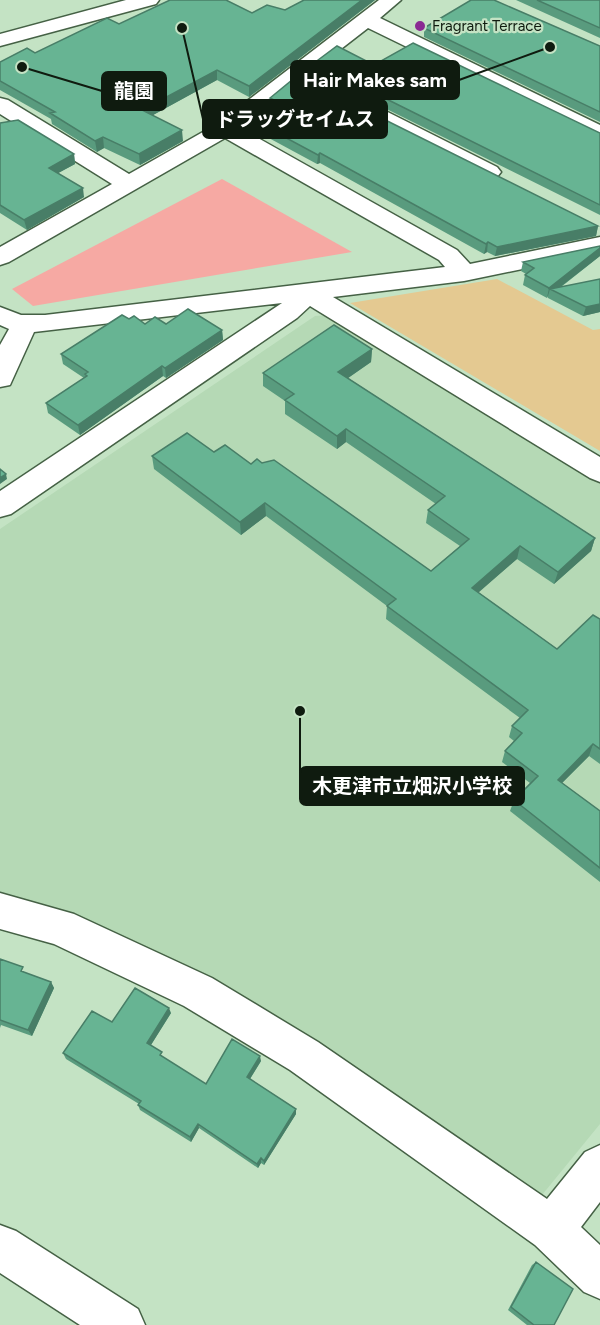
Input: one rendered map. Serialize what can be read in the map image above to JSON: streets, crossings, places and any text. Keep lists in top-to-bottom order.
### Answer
{
  "places": [
    "Fragrant Terrace",
    "ドラッグセイムス",
    "Hair Makes sam",
    "龍園",
    "木更津市立畑沢小学校"
  ]
}
